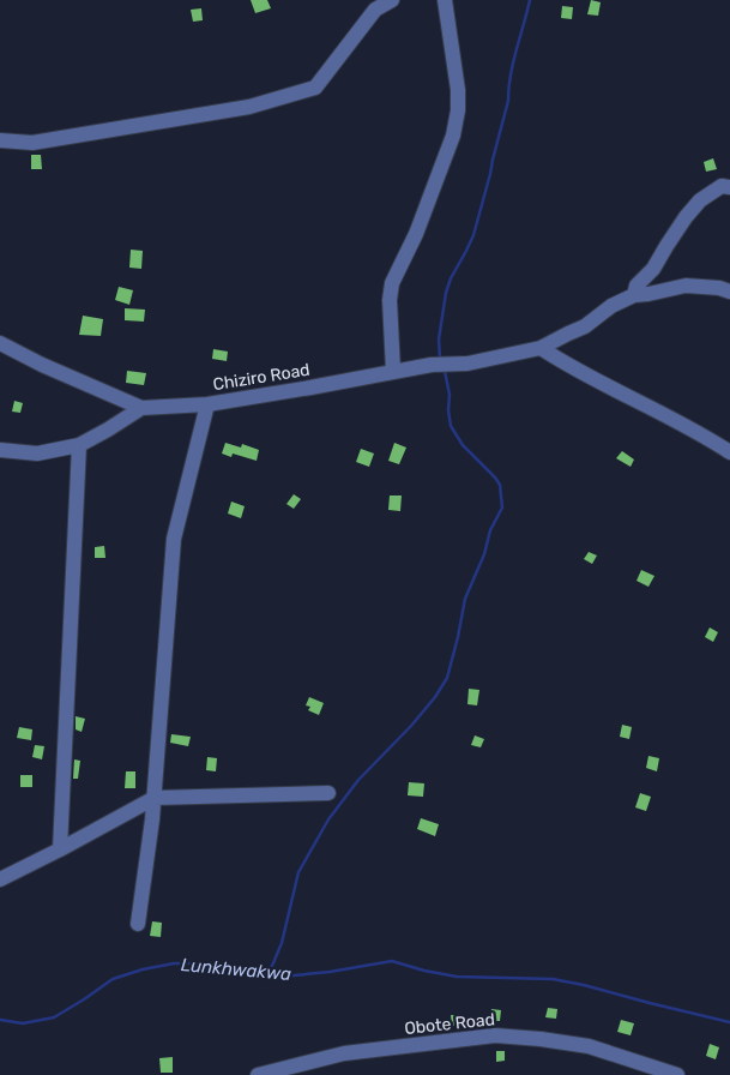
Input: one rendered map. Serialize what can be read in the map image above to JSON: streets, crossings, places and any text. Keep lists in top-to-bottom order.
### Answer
{
  "streets": {
    "street": ["Chiziro Road", "Obote Road"]
  },
  "water": ["Lunkhwakwa"]
}
